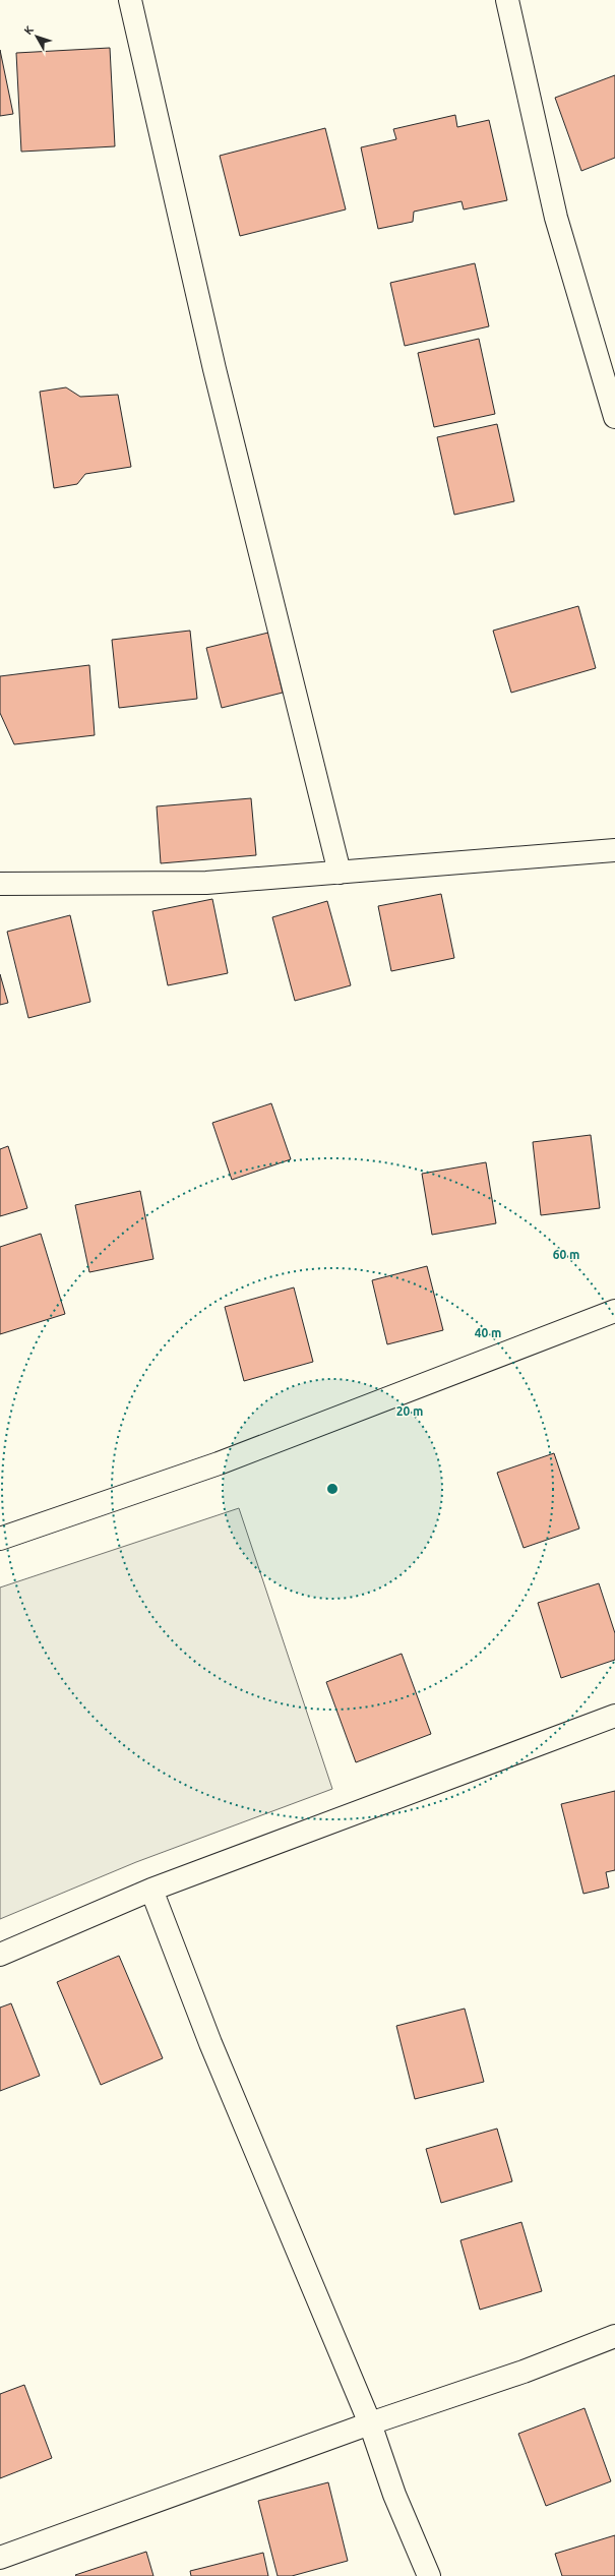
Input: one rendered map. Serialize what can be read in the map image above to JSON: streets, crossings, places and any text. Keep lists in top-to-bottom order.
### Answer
{
  "north": "top left",
  "rings": ["60 m", "40 m", "20 m"]
}
